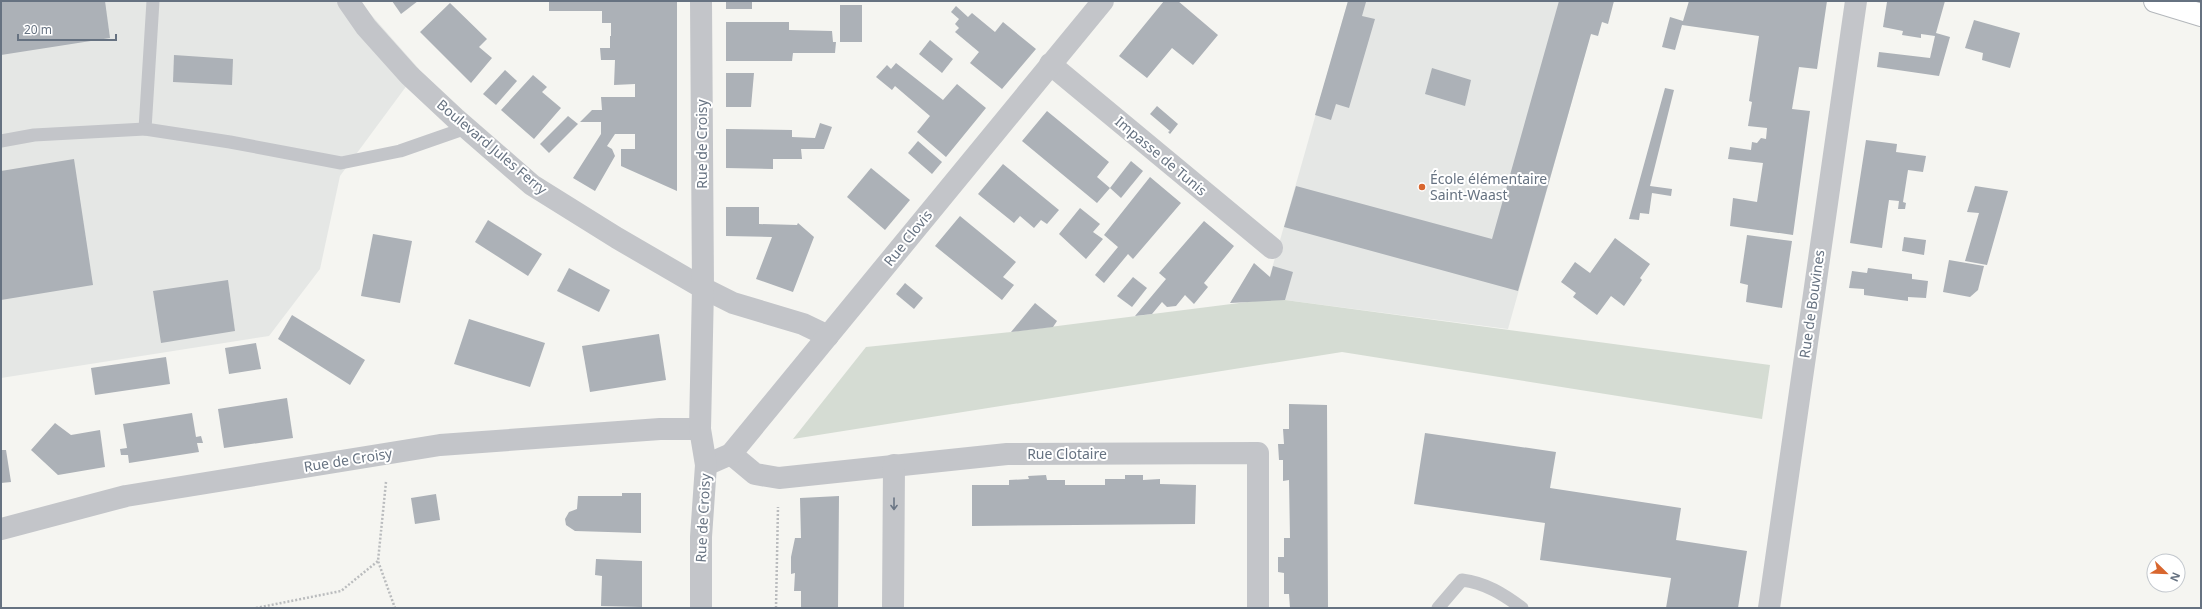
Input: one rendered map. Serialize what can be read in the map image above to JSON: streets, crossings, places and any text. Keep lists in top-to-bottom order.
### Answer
{
  "streets": {
    "street": [
      "Rue de Croisy",
      "Boulevard Jules Ferry",
      "Impasse de Tunis",
      "Rue Clovis",
      "Rue de Bouvines",
      "Rue Clotaire"
    ]
  },
  "crossings": [
    ["Rue de Croisy", "Boulevard Jules Ferry"],
    ["Rue de Croisy", "Rue Clovis"],
    ["Impasse de Tunis", "Rue Clovis"],
    ["Rue Clovis", "Rue Clotaire"]
  ],
  "places": ["École élémentaire Saint-Waast"],
  "scale_bar": "20 m",
  "north": "bottom right"
}
